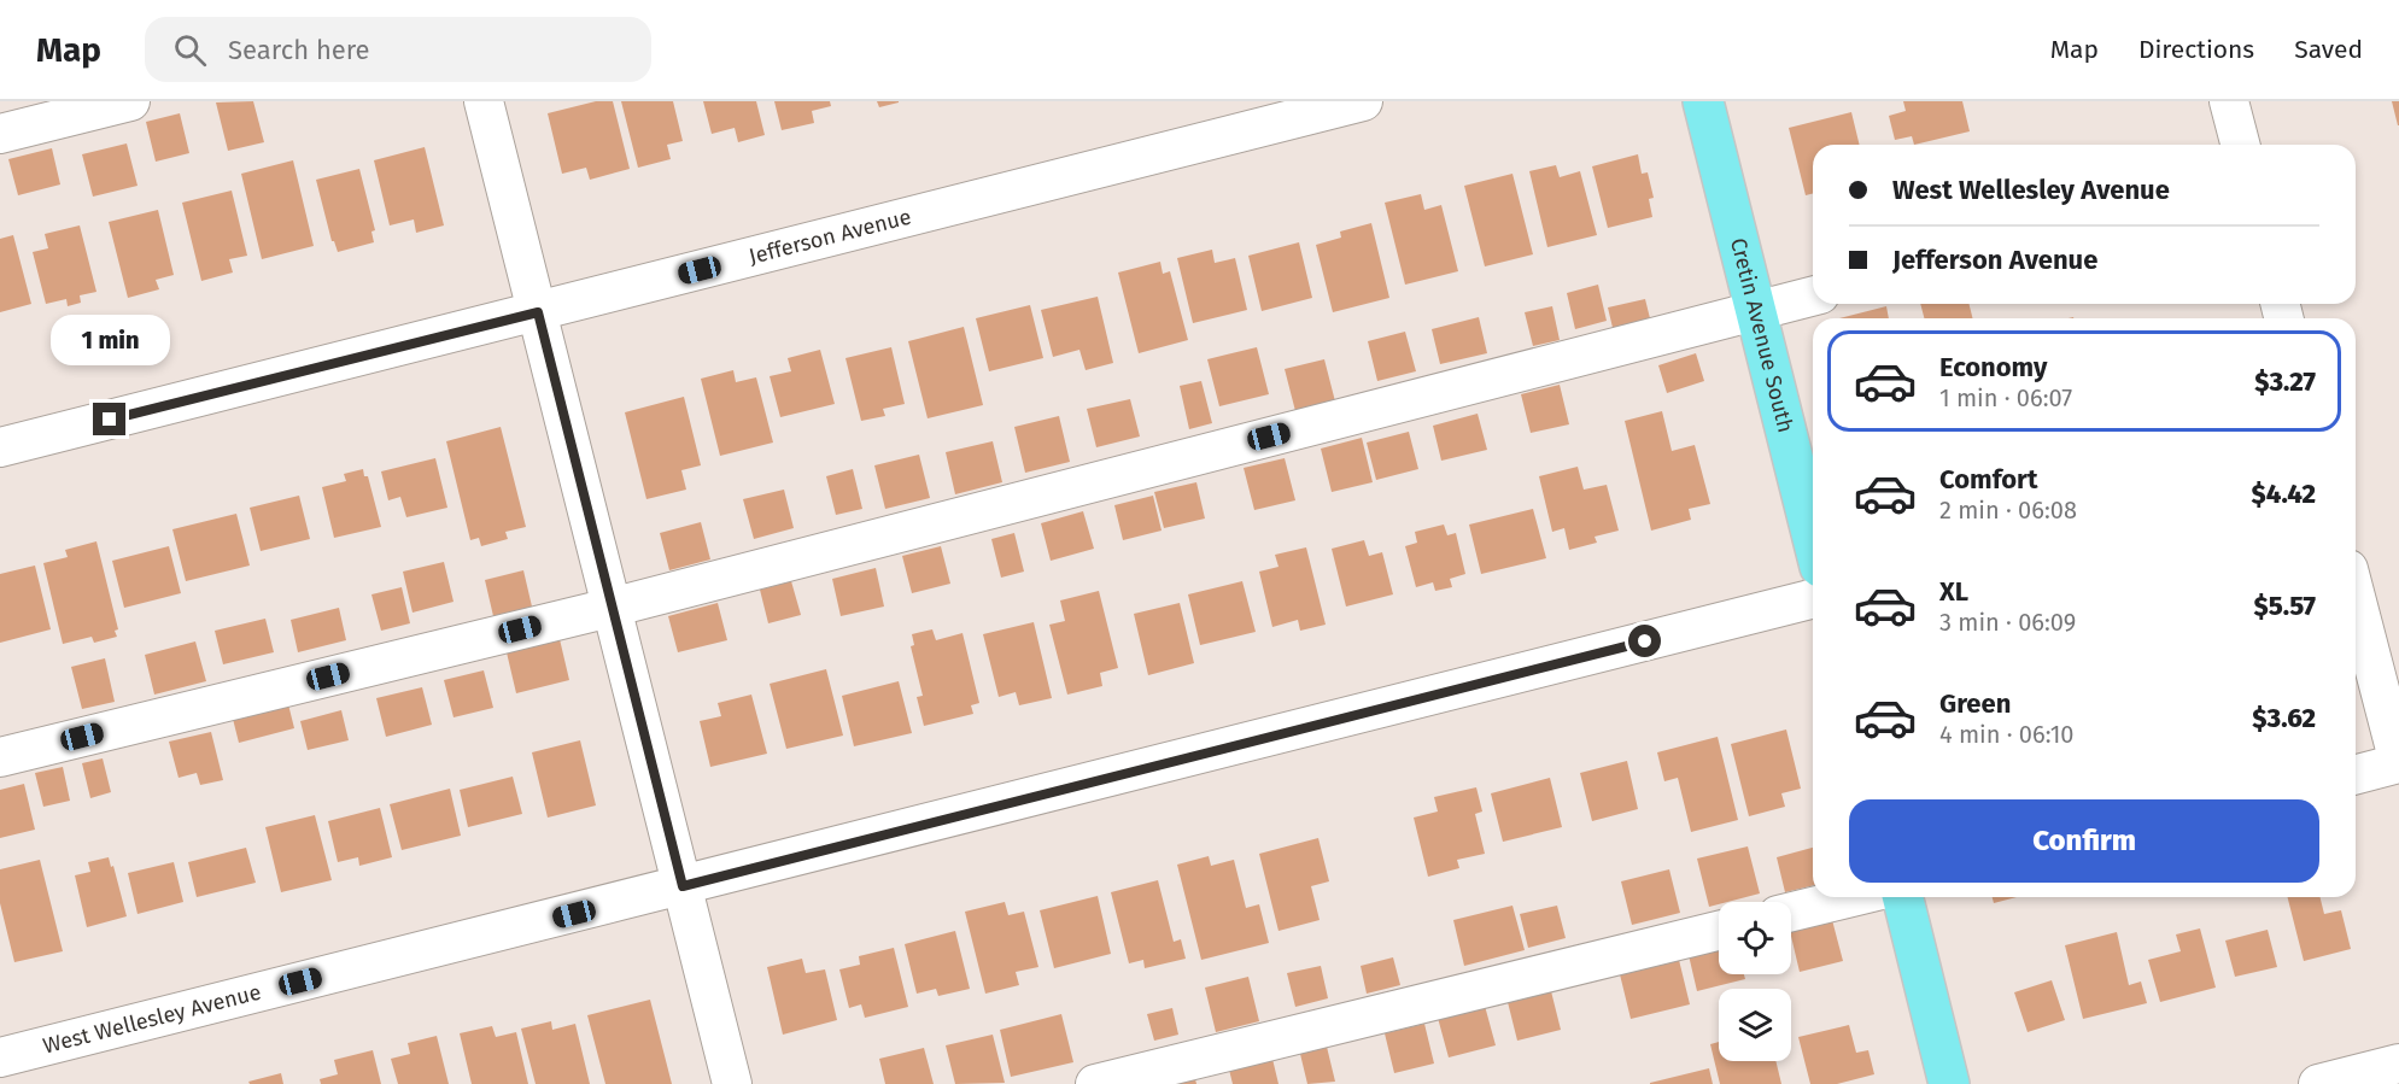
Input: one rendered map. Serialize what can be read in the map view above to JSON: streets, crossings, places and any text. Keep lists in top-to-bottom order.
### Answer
{
  "streets": {
    "main road": ["Cretin Avenue South"],
    "street": ["Jefferson Avenue", "West Wellesley Avenue"]
  },
  "page": {
    "header": "Map",
    "search": "Search here",
    "nav": ["Map", "Directions", "Saved"],
    "banner": ["West Wellesley Avenue", "Jefferson Avenue"],
    "bubble": "1 min",
    "list": [
      {
        "name": "Economy",
        "note": "1 min · 06:07",
        "value": "$3.27"
      },
      {
        "name": "Comfort",
        "note": "2 min · 06:08",
        "value": "$4.42"
      },
      {
        "name": "XL",
        "note": "3 min · 06:09",
        "value": "$5.57"
      },
      {
        "name": "Green",
        "note": "4 min · 06:10",
        "value": "$3.62"
      }
    ],
    "buttons": "Confirm"
  }
}
